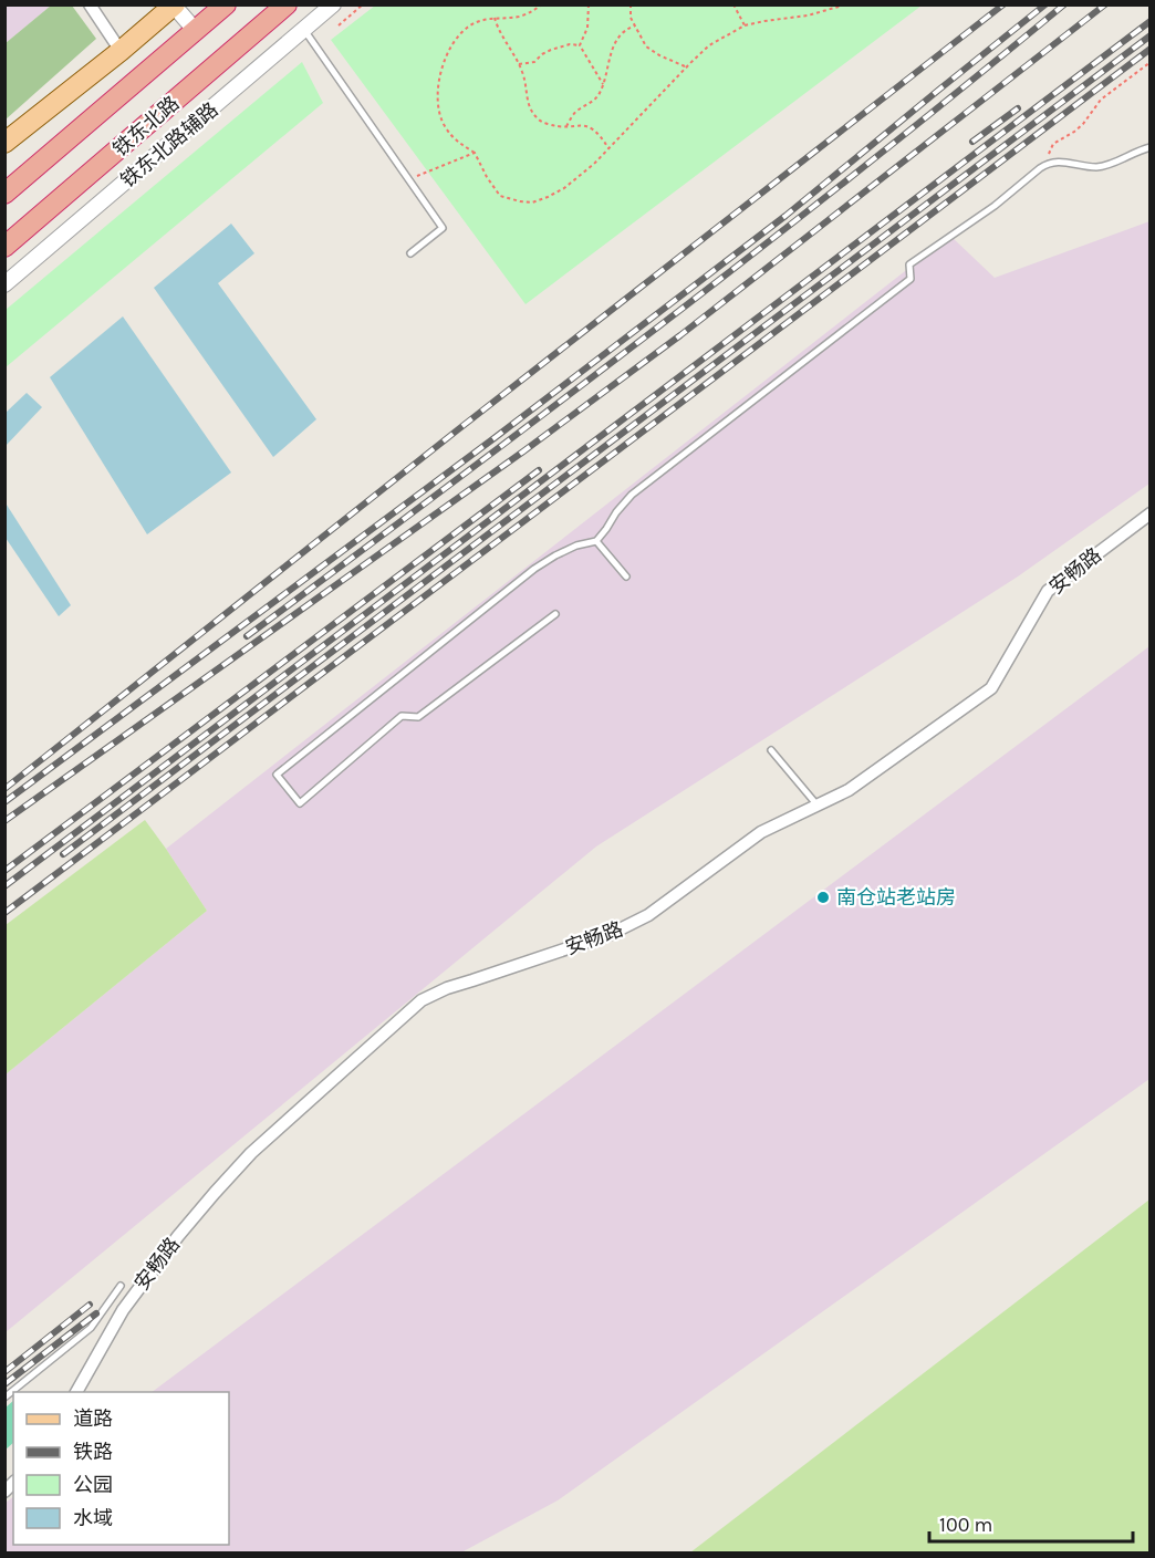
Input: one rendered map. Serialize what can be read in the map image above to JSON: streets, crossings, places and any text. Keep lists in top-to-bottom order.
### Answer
{
  "streets": {
    "highway": ["铁东北路"],
    "street": ["铁东北路辅路", "安畅路"]
  },
  "places": ["南仓站老站房"],
  "legend": [
    "道路",
    "铁路",
    "公园",
    "水域"
  ],
  "scale_bar": "100 m"
}
